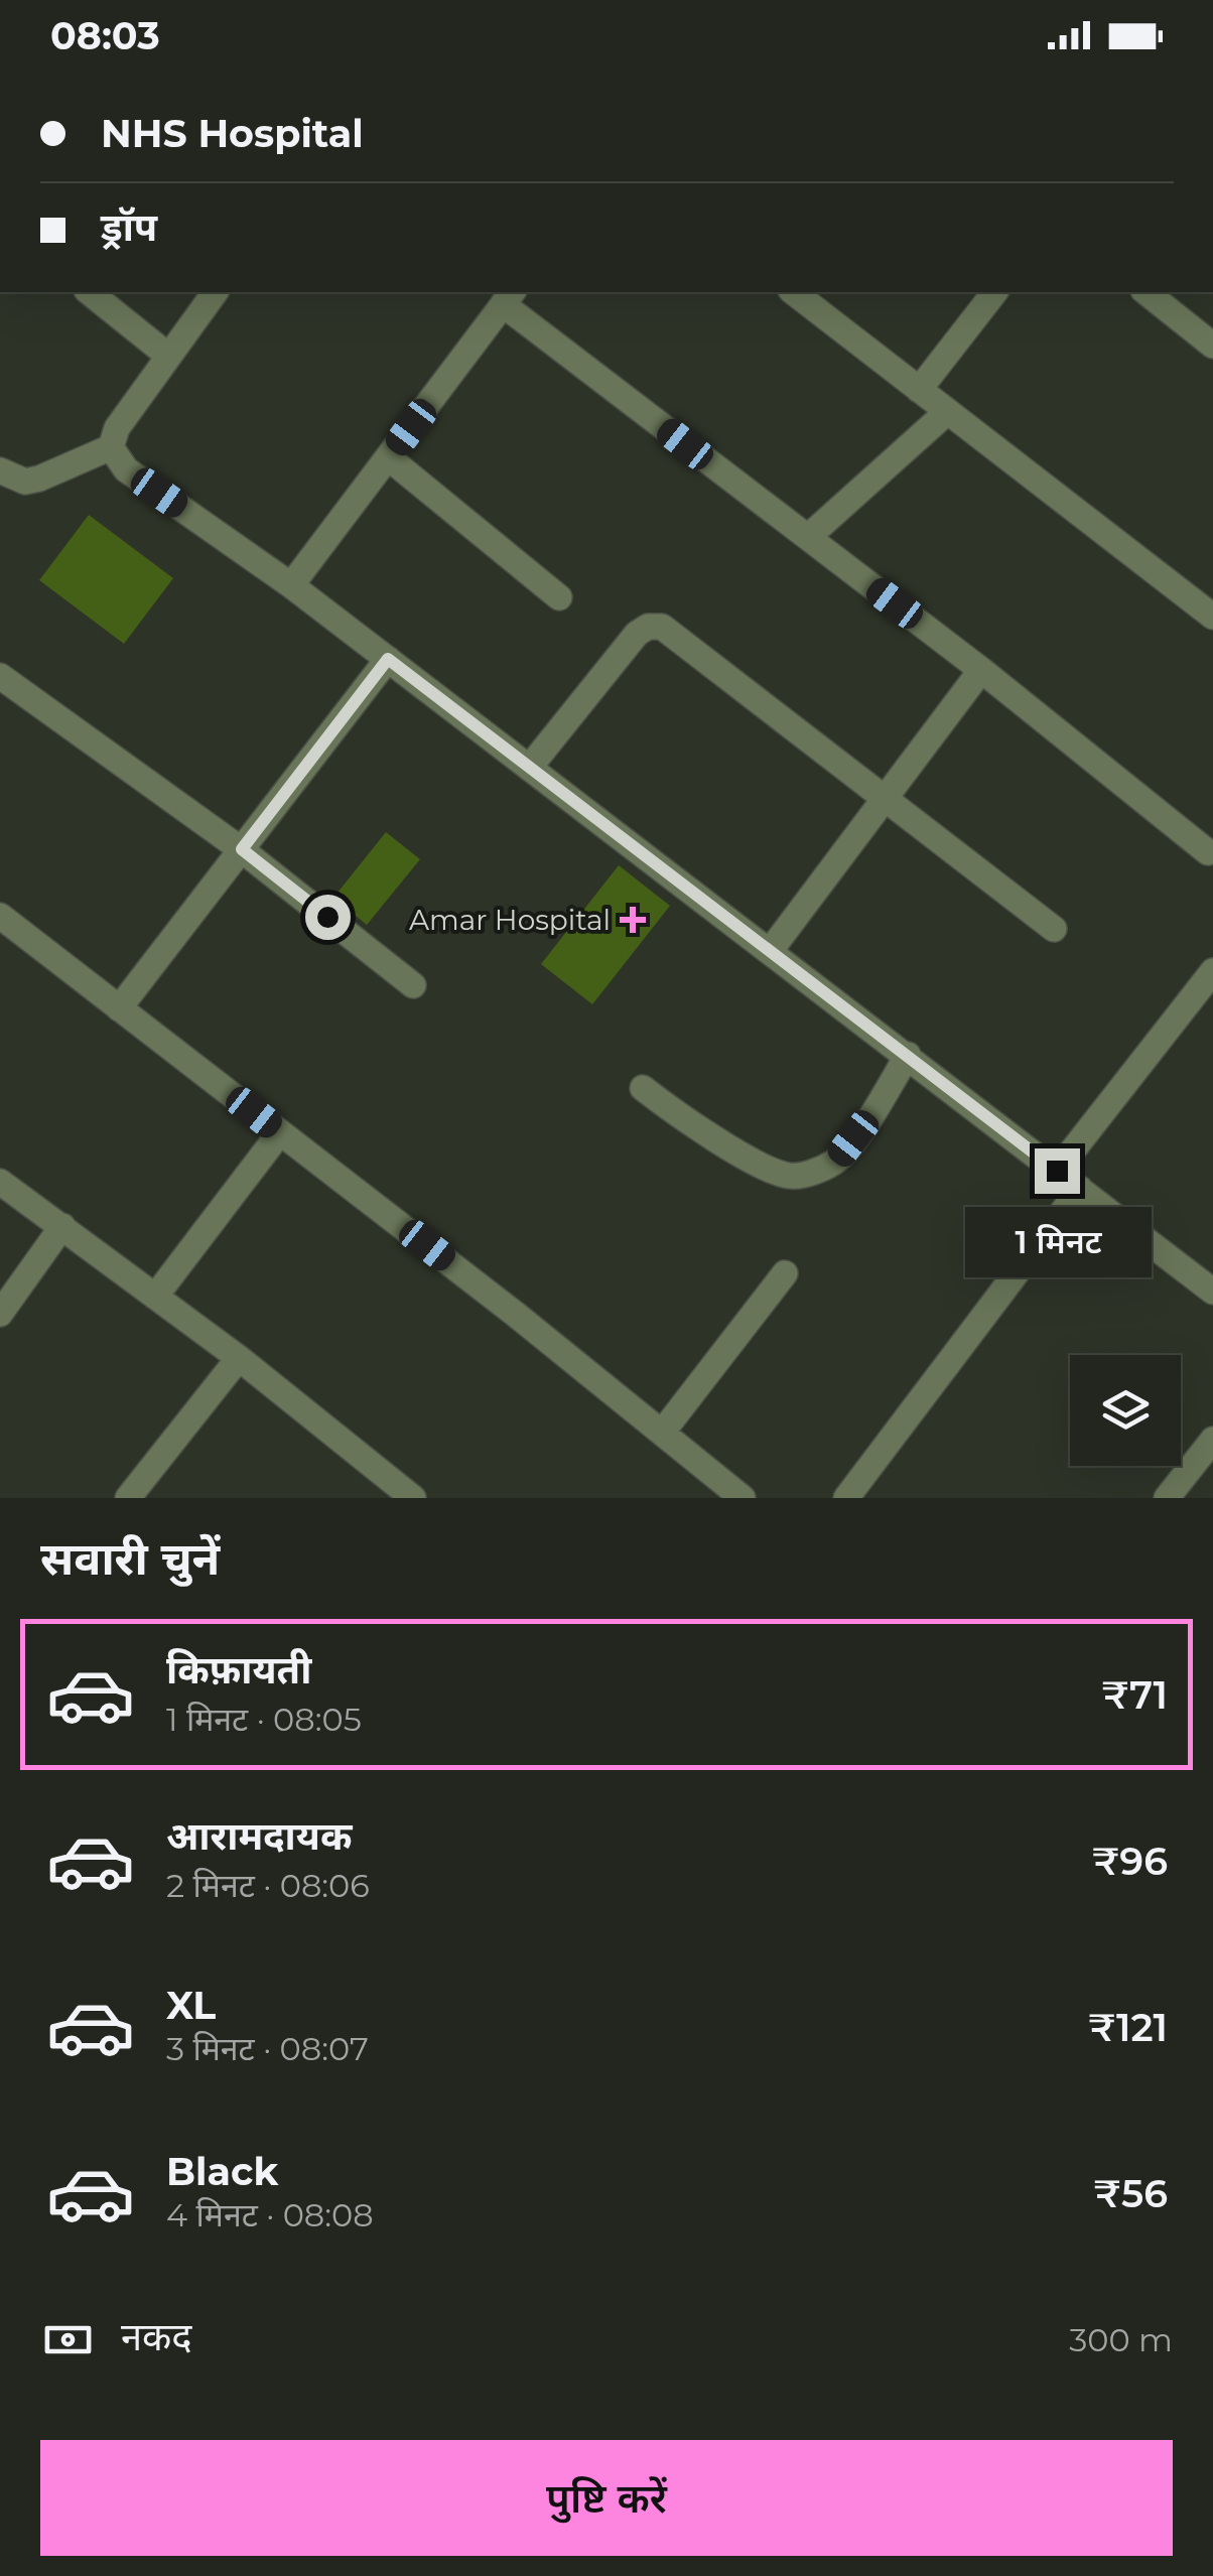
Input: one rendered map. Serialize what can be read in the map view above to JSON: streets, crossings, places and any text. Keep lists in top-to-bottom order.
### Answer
{
  "places": {
    "health": ["Amar Hospital"]
  },
  "page": {
    "status": "08:03",
    "banner": ["NHS Hospital", "ड्रॉप"],
    "bubble": "1 मिनट",
    "heading": "सवारी चुनें",
    "list": [
      {
        "name": "किफ़ायती",
        "note": "1 मिनट · 08:05",
        "value": "₹71"
      },
      {
        "name": "आरामदायक",
        "note": "2 मिनट · 08:06",
        "value": "₹96"
      },
      {
        "name": "XL",
        "note": "3 मिनट · 08:07",
        "value": "₹121"
      },
      {
        "name": "Black",
        "note": "4 मिनट · 08:08",
        "value": "₹56"
      }
    ],
    "pay": ["नकद", "300 m"],
    "buttons": "पुष्टि करें"
  }
}
